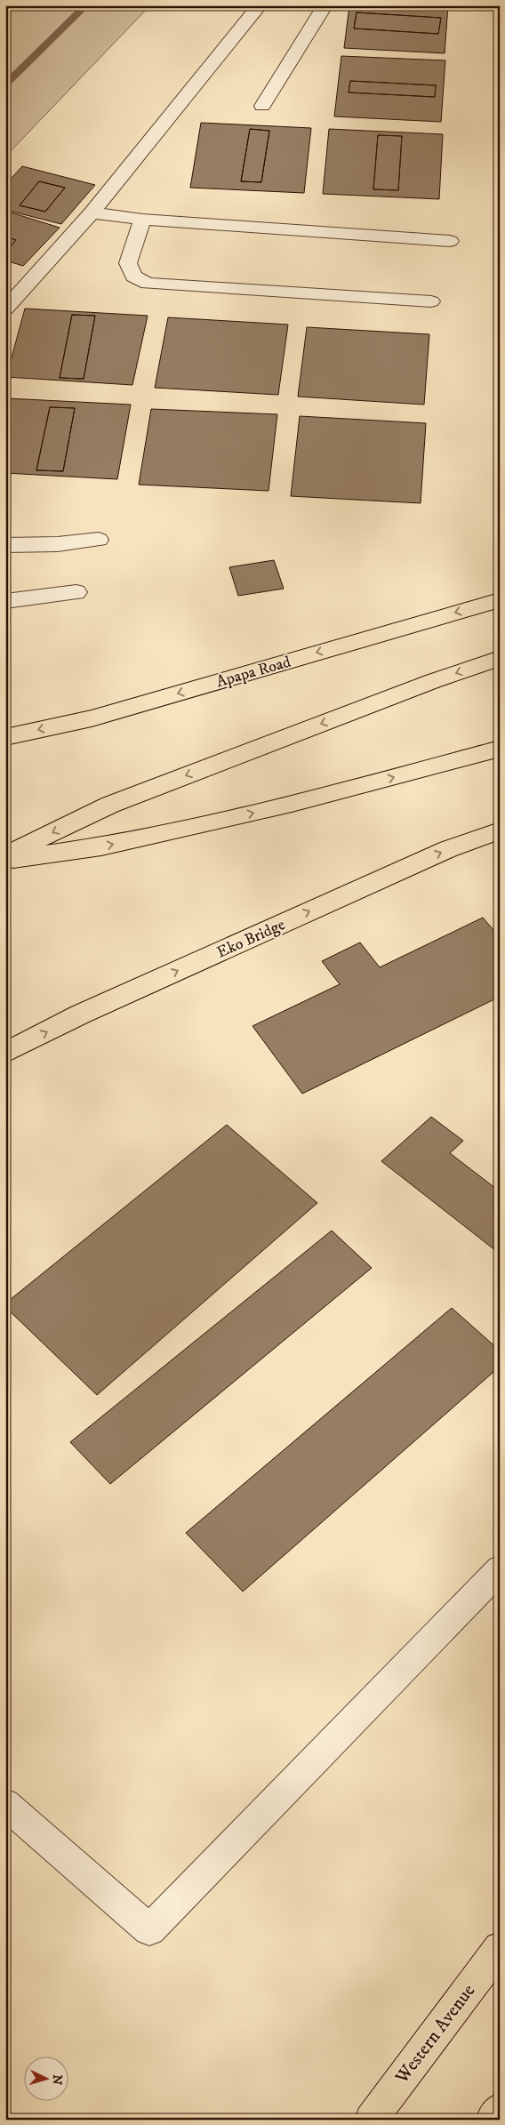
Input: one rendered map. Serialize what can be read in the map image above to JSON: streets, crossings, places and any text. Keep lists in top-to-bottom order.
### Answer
{
  "streets": {
    "main road": ["Apapa Road", "Eko Bridge", "Western Avenue"]
  },
  "north": "right"
}
